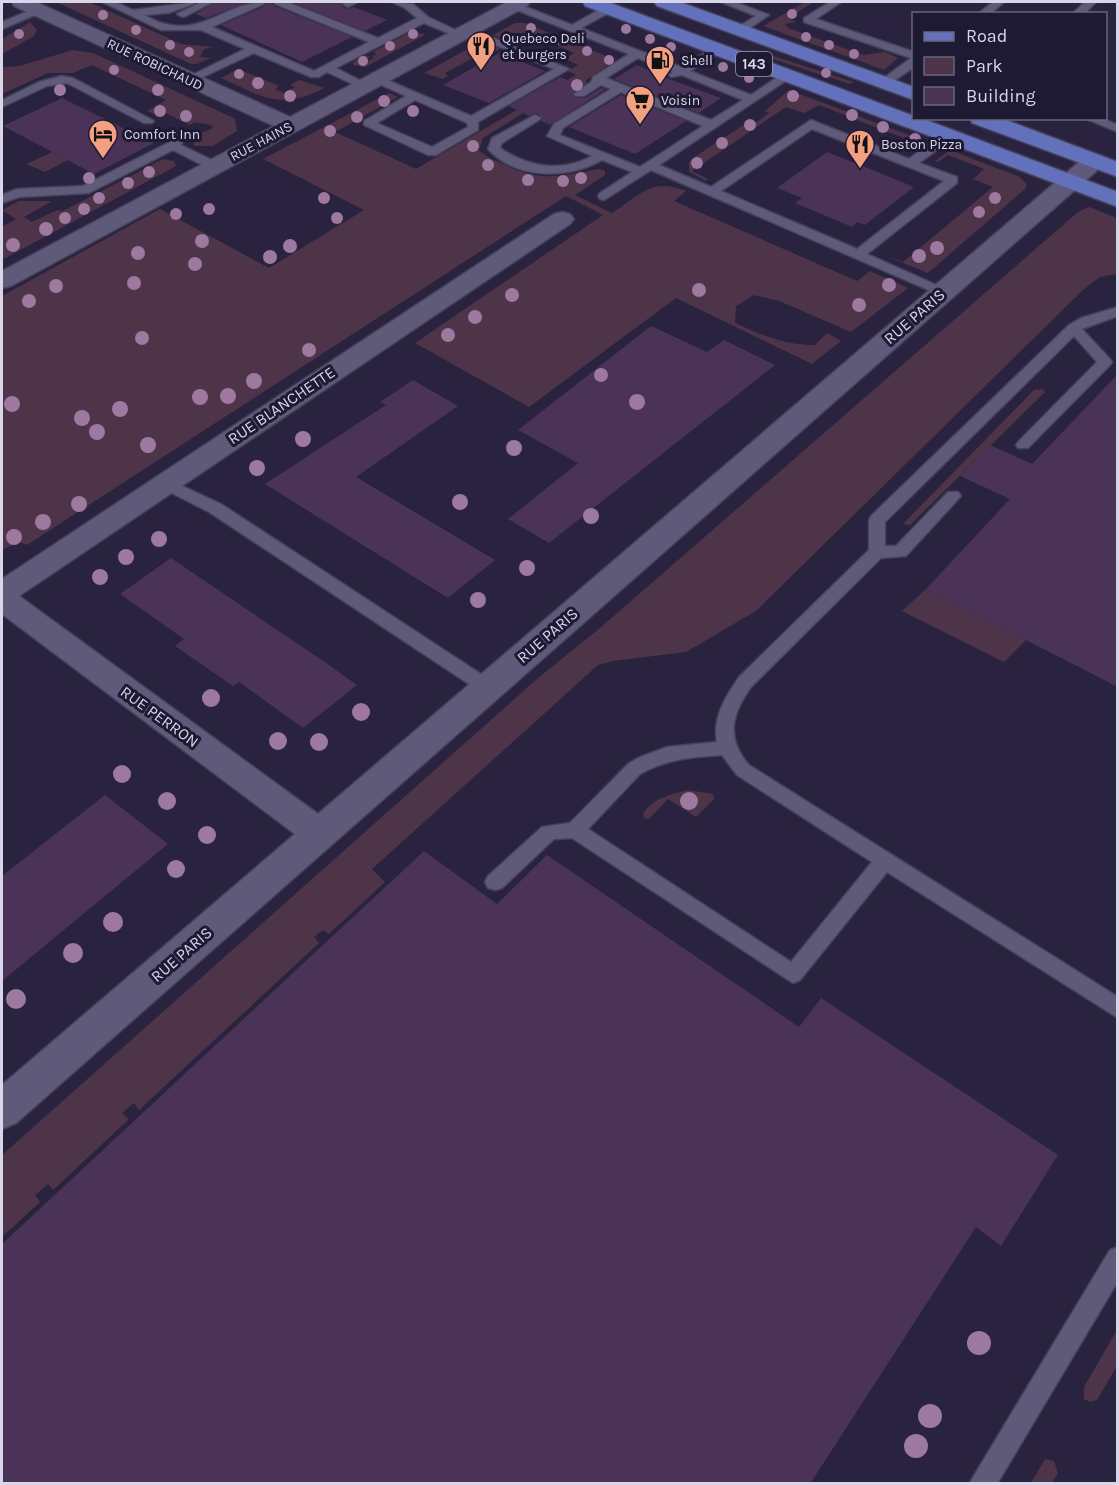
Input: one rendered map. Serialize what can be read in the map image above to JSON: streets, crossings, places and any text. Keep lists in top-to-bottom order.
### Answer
{
  "streets": {
    "main road": ["143"],
    "street": [
      "RUE ROBICHAUD",
      "RUE HAINS",
      "RUE PARIS",
      "RUE BLANCHETTE",
      "RUE PERRON"
    ]
  },
  "crossings": [
    ["RUE ROBICHAUD", "RUE HAINS"],
    ["143", "RUE PARIS"],
    ["RUE PARIS", "RUE PERRON"]
  ],
  "places": {
    "restaurant": ["Quebeco Deli et burgers", "Boston Pizza"],
    "fuel station": ["Shell"],
    "supermarket": ["Voisin"],
    "hotel": ["Comfort Inn"]
  },
  "legend": ["Road", "Park", "Building"]
}
